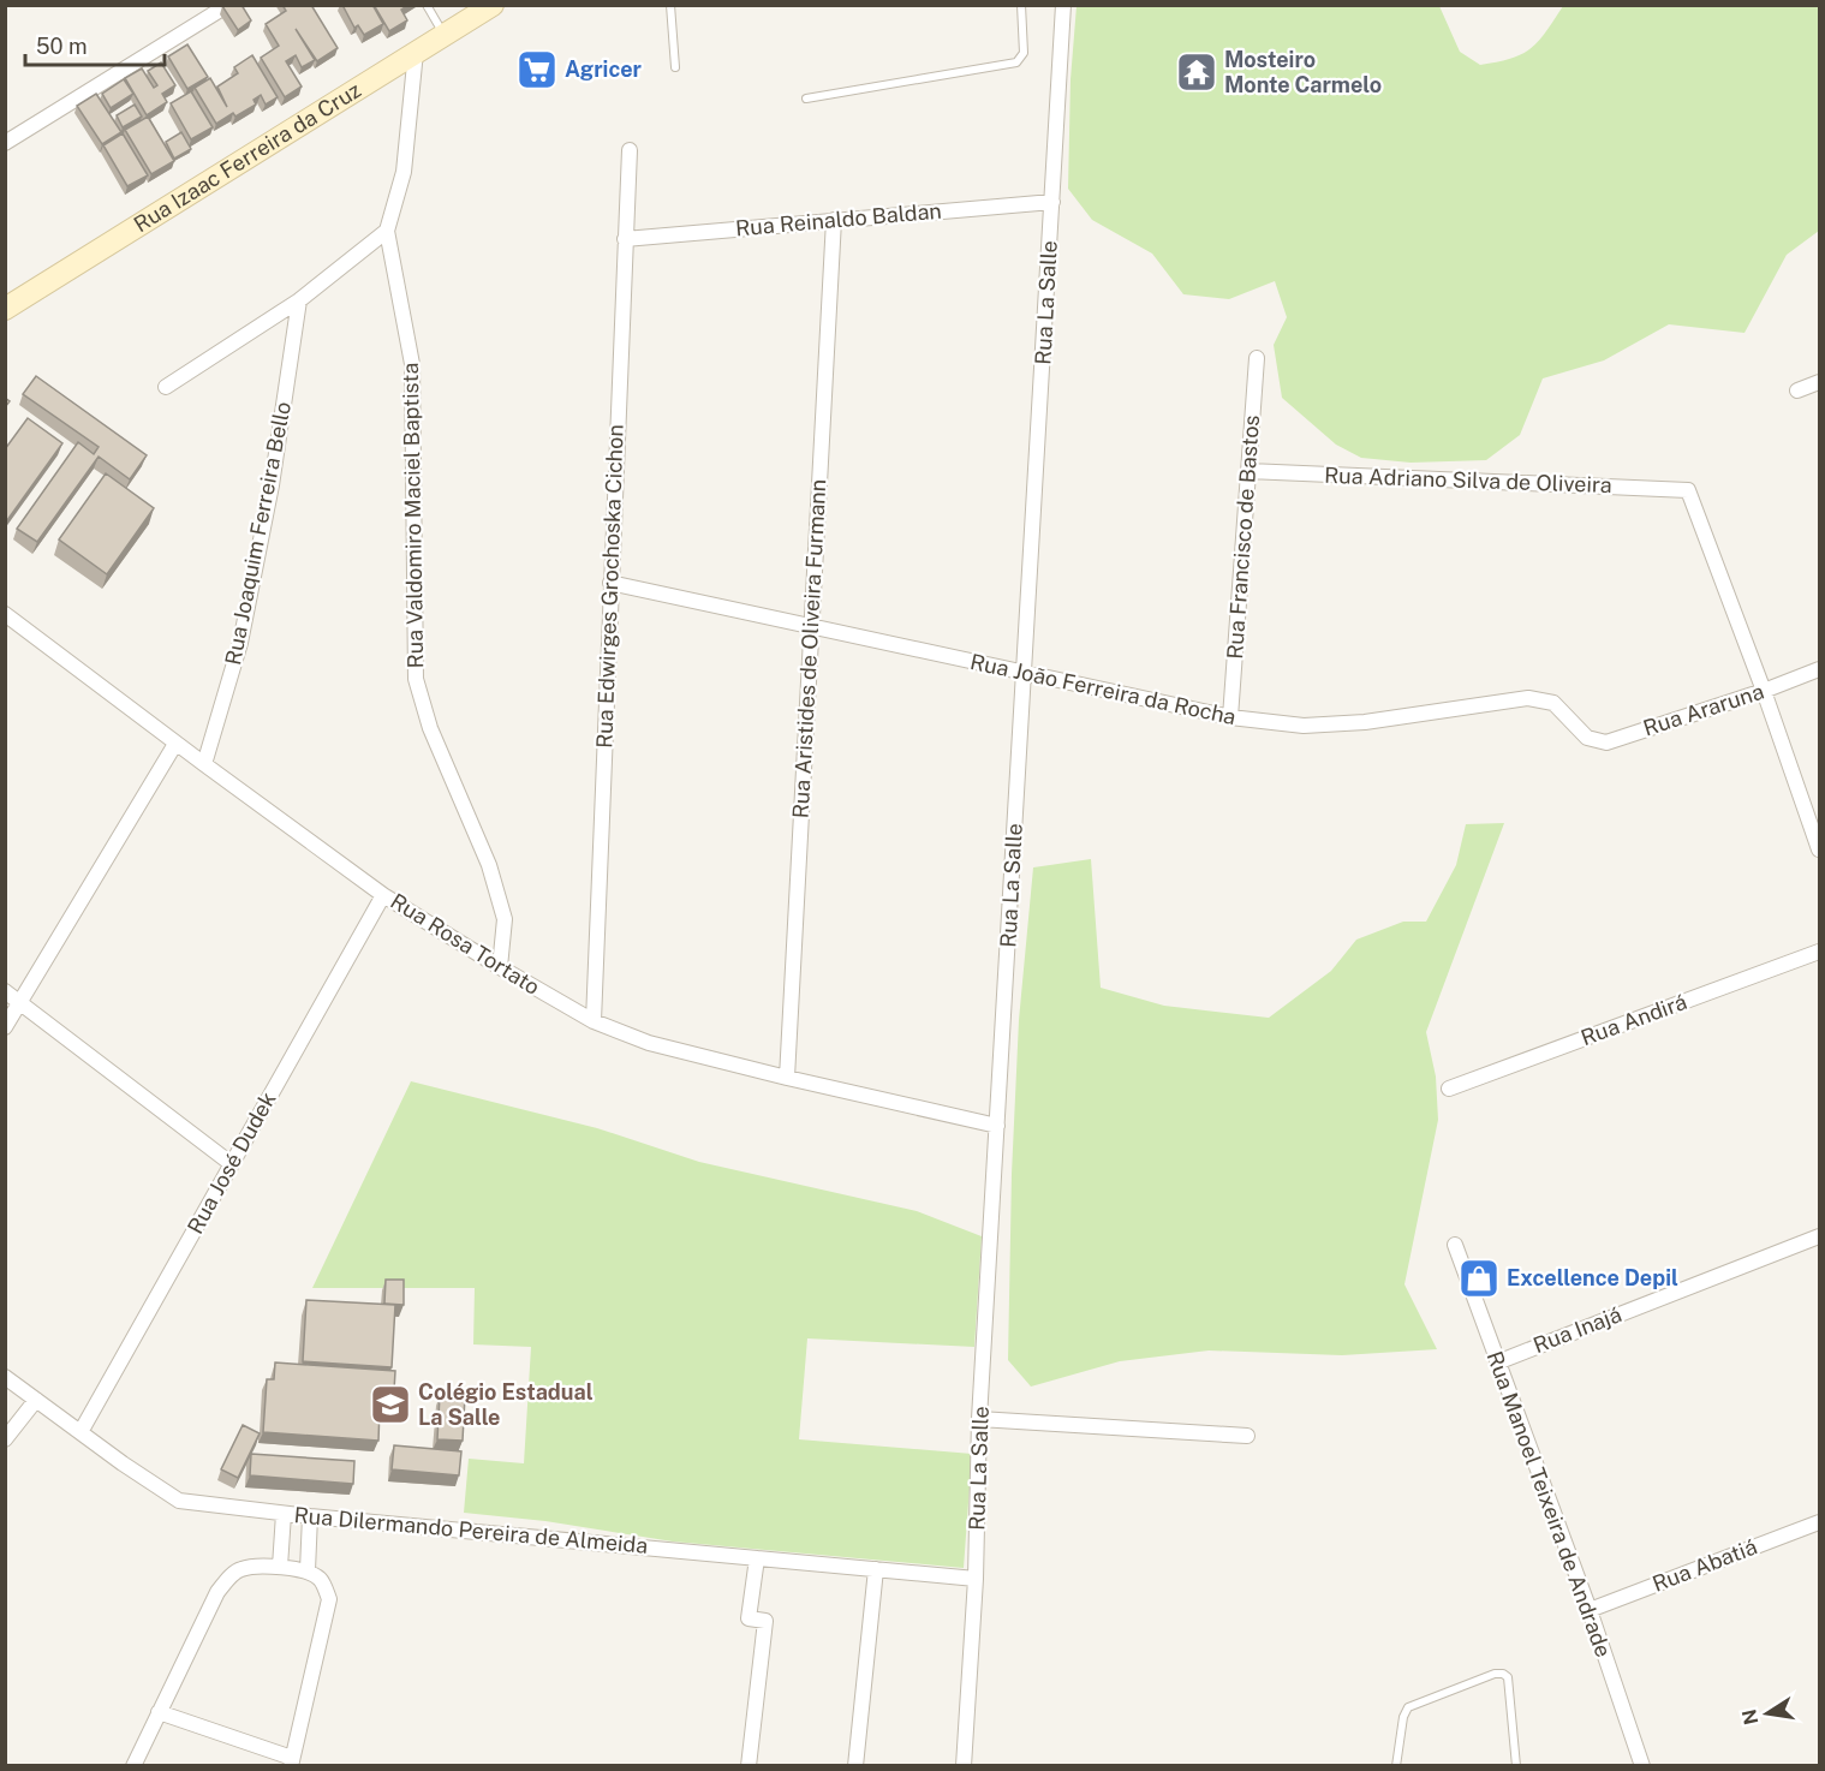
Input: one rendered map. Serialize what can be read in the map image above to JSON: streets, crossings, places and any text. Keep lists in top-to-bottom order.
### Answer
{
  "streets": {
    "main road": ["Rua Izaac Ferreira da Cruz"],
    "street": [
      "Rua Reinaldo Baldan",
      "Rua La Salle",
      "Rua Adriano Silva de Oliveira",
      "Rua Valdomiro Maciel Baptista",
      "Rua Joaquim Ferreira Bello",
      "Rua Francisco de Bastos",
      "Rua Edwirges Grochoska Cichon",
      "Rua Aristides de Oliveira Furmann",
      "Rua João Ferreira da Rocha",
      "Rua Araruna",
      "Rua Rosa Tortato",
      "Rua Andirá",
      "Rua José Dudek",
      "Rua Inajá",
      "Rua Manoel Teixeira de Andrade",
      "Rua Dilermando Pereira de Almeida",
      "Rua Abatiá"
    ]
  },
  "crossings": [
    ["Rua Izaac Ferreira da Cruz", "Rua Valdomiro Maciel Baptista"],
    ["Rua Reinaldo Baldan", "Rua La Salle"],
    ["Rua Reinaldo Baldan", "Rua Edwirges Grochoska Cichon"],
    ["Rua Reinaldo Baldan", "Rua Aristides de Oliveira Furmann"],
    ["Rua La Salle", "Rua João Ferreira da Rocha"],
    ["Rua La Salle", "Rua Rosa Tortato"],
    ["Rua La Salle", "Rua Dilermando Pereira de Almeida"],
    ["Rua Adriano Silva de Oliveira", "Rua Francisco de Bastos"],
    ["Rua Adriano Silva de Oliveira", "Rua Araruna"],
    ["Rua Valdomiro Maciel Baptista", "Rua Rosa Tortato"],
    ["Rua Joaquim Ferreira Bello", "Rua Rosa Tortato"],
    ["Rua Francisco de Bastos", "Rua João Ferreira da Rocha"],
    ["Rua Edwirges Grochoska Cichon", "Rua João Ferreira da Rocha"],
    ["Rua Edwirges Grochoska Cichon", "Rua Rosa Tortato"],
    ["Rua Aristides de Oliveira Furmann", "Rua João Ferreira da Rocha"],
    ["Rua Aristides de Oliveira Furmann", "Rua Rosa Tortato"],
    ["Rua João Ferreira da Rocha", "Rua Araruna"],
    ["Rua Rosa Tortato", "Rua José Dudek"],
    ["Rua José Dudek", "Rua Dilermando Pereira de Almeida"],
    ["Rua Inajá", "Rua Manoel Teixeira de Andrade"],
    ["Rua Manoel Teixeira de Andrade", "Rua Abatiá"]
  ],
  "places": {
    "supermarket": ["Agricer"],
    "temple": ["Mosteiro Monte Carmelo"],
    "shop": ["Excellence Depil"],
    "school or university": ["Colégio Estadual La Salle"]
  },
  "scale_bar": "50 m",
  "north": "left"
}
